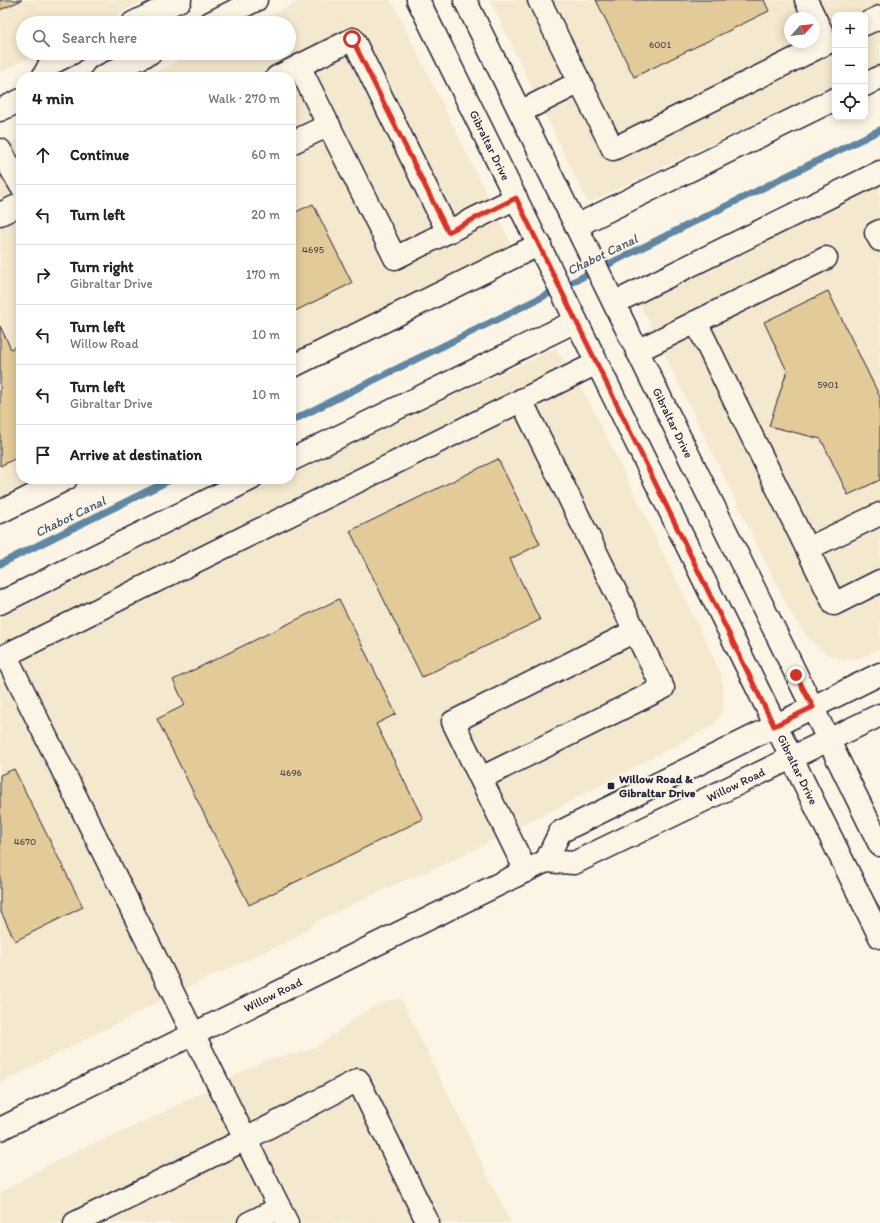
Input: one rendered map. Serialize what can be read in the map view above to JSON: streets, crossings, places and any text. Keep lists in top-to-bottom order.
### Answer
{
  "streets": {
    "street": ["Gibraltar Drive", "Willow Road"]
  },
  "crossings": [
    ["Gibraltar Drive", "Willow Road"]
  ],
  "water": ["Chabot Canal"],
  "places": {
    "transit": ["Willow Road & Gibraltar Drive"]
  },
  "house_numbers": [
    "6001",
    "4695",
    "5901",
    "4696",
    "4670"
  ],
  "north": "top right",
  "page": {
    "map_buttons": ["+", "−"],
    "search": "Search here",
    "heading": ["4 min", "Walk · 270 m"],
    "list": [
      ["Continue", "60 m"],
      ["Turn left", "20 m"],
      ["Turn right", "Gibraltar Drive", "170 m"],
      ["Turn left", "Willow Road", "10 m"],
      ["Turn left", "Gibraltar Drive", "10 m"],
      "Arrive at destination"
    ]
  }
}
